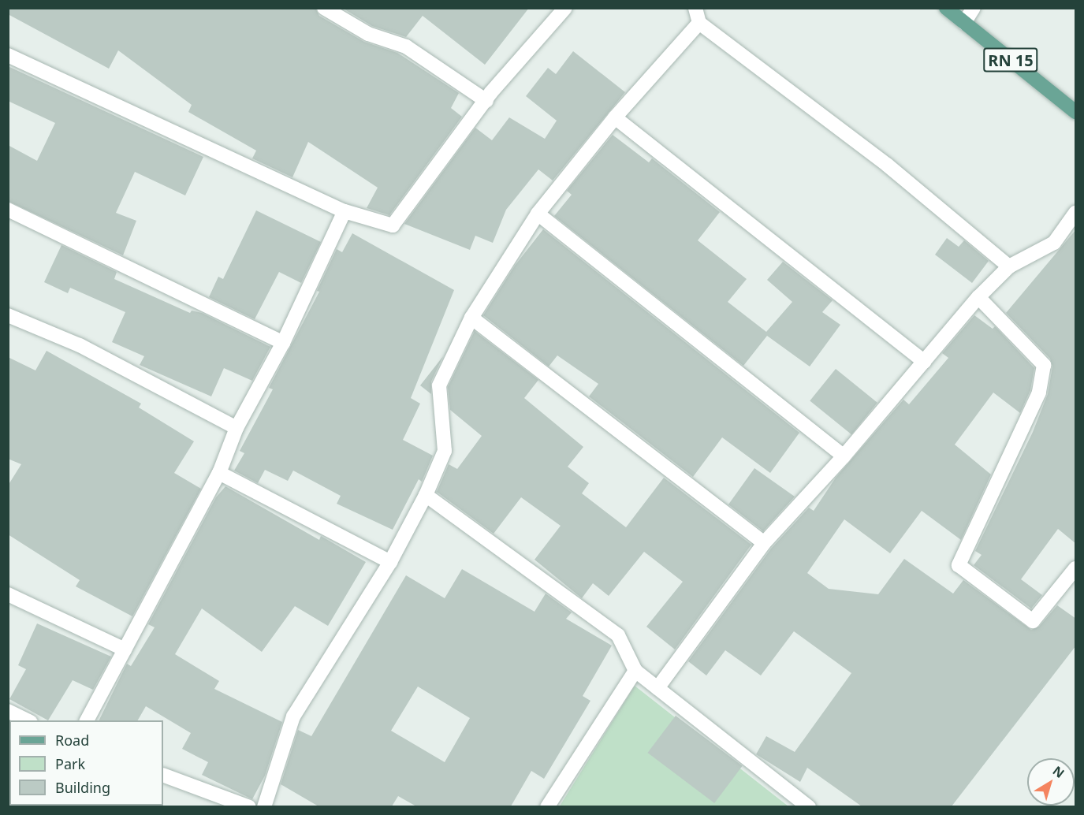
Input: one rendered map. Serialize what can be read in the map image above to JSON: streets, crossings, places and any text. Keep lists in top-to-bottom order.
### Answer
{
  "streets": {
    "main road": ["RN 15"]
  },
  "legend": ["Road", "Park", "Building"],
  "north": "top right"
}
